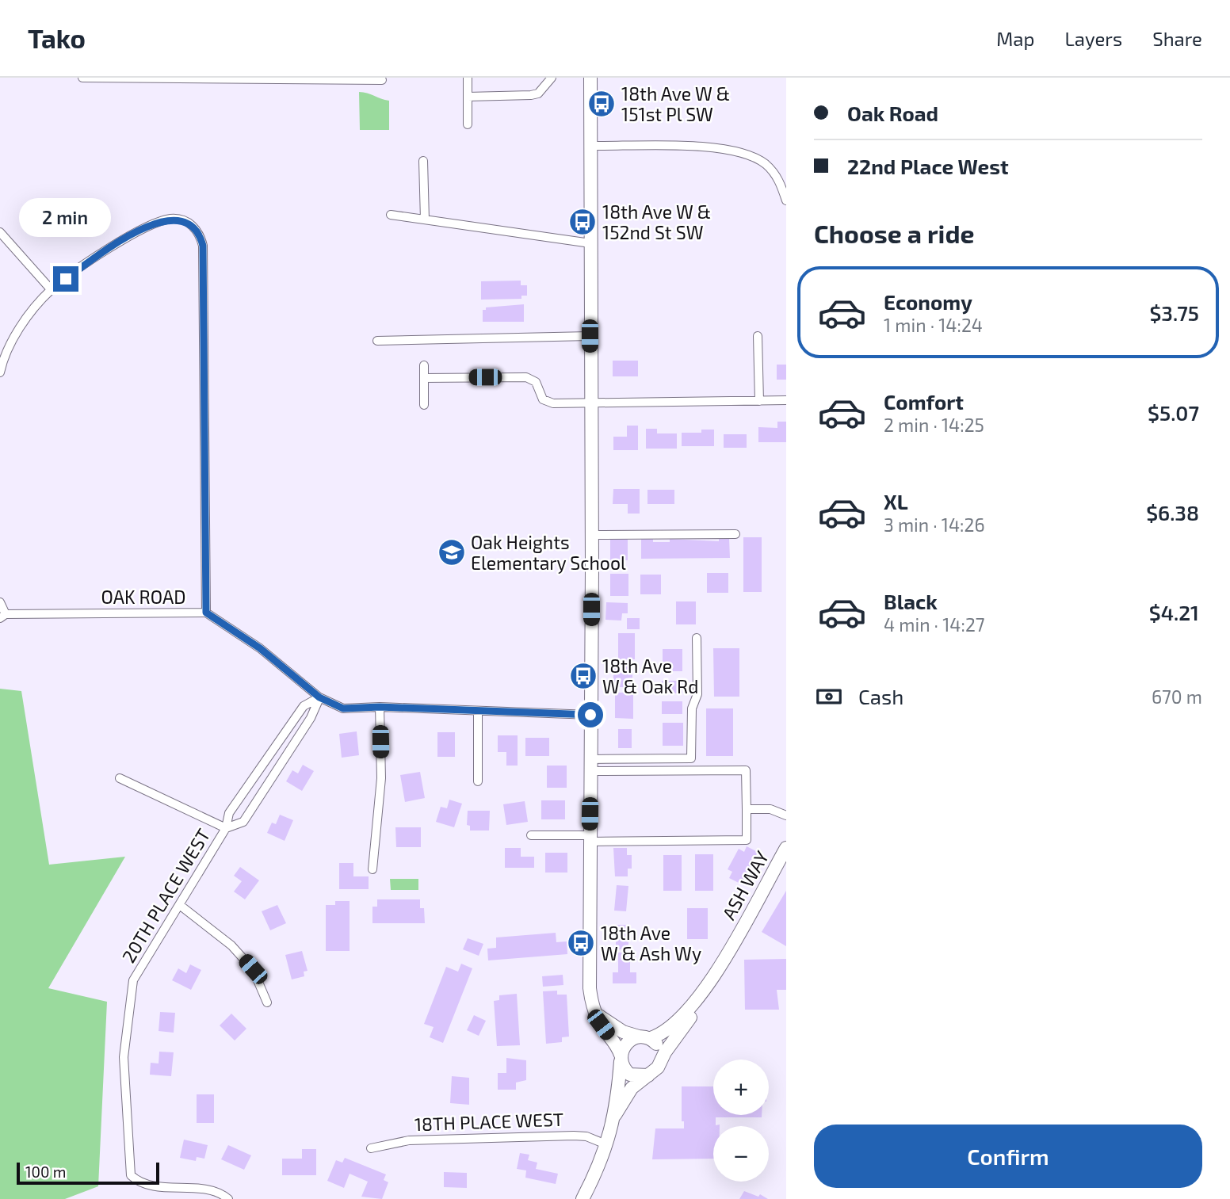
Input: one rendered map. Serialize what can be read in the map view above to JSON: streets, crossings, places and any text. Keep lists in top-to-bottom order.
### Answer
{
  "streets": {
    "street": [
      "OAK ROAD",
      "ASH WAY",
      "20TH PLACE WEST",
      "18TH PLACE WEST"
    ]
  },
  "crossings": [
    ["OAK ROAD", "20TH PLACE WEST"]
  ],
  "places": {
    "bus stop": [
      "18th Ave W & 151st Pl SW",
      "18th Ave W & 152nd St SW",
      "18th Ave W & Oak Rd",
      "18th Ave W & Ash Wy"
    ],
    "school or university": ["Oak Heights Elementary School"]
  },
  "scale_bar": "100 m",
  "page": {
    "header": "Tako",
    "nav": ["Map", "Layers", "Share"],
    "banner": ["Oak Road", "22nd Place West"],
    "bubble": "2 min",
    "heading": "Choose a ride",
    "list": [
      {
        "name": "Economy",
        "note": "1 min · 14:24",
        "value": "$3.75"
      },
      {
        "name": "Comfort",
        "note": "2 min · 14:25",
        "value": "$5.07"
      },
      {
        "name": "XL",
        "note": "3 min · 14:26",
        "value": "$6.38"
      },
      {
        "name": "Black",
        "note": "4 min · 14:27",
        "value": "$4.21"
      }
    ],
    "pay": ["Cash", "670 m"],
    "map_buttons": ["+", "−"],
    "buttons": "Confirm",
    "scale": "100 m"
  }
}
